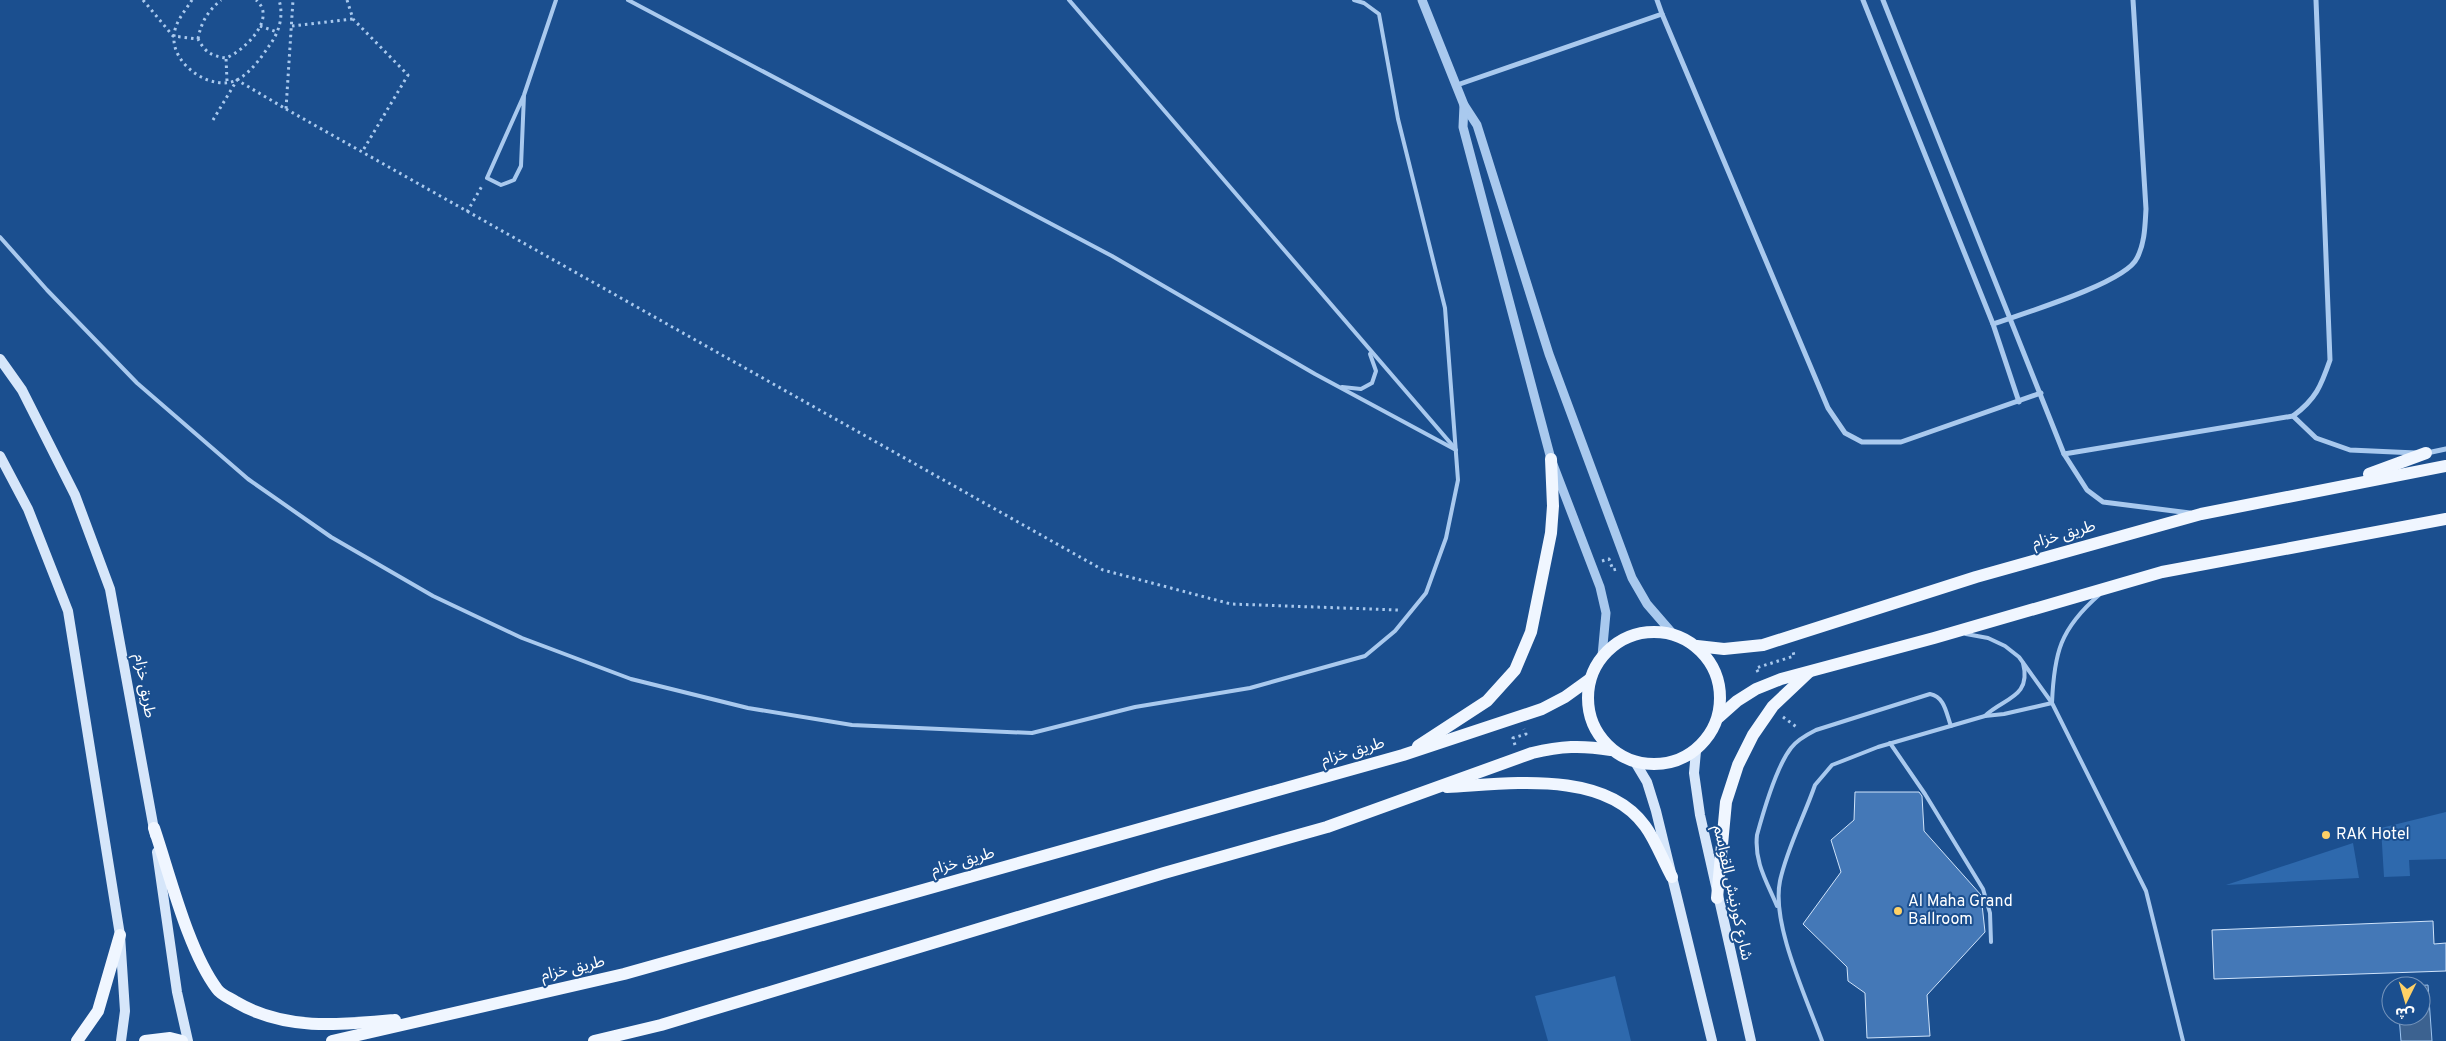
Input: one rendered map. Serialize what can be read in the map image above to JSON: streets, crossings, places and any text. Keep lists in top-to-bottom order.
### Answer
{
  "streets": {
    "main road": ["طريق خزام", "شارع كورنيش القواسم"]
  },
  "crossings": [
    ["طريق خزام", "شارع كورنيش القواسم"]
  ],
  "places": ["RAK Hotel", "Al Maha Grand Ballroom"],
  "north": "bottom"
}
